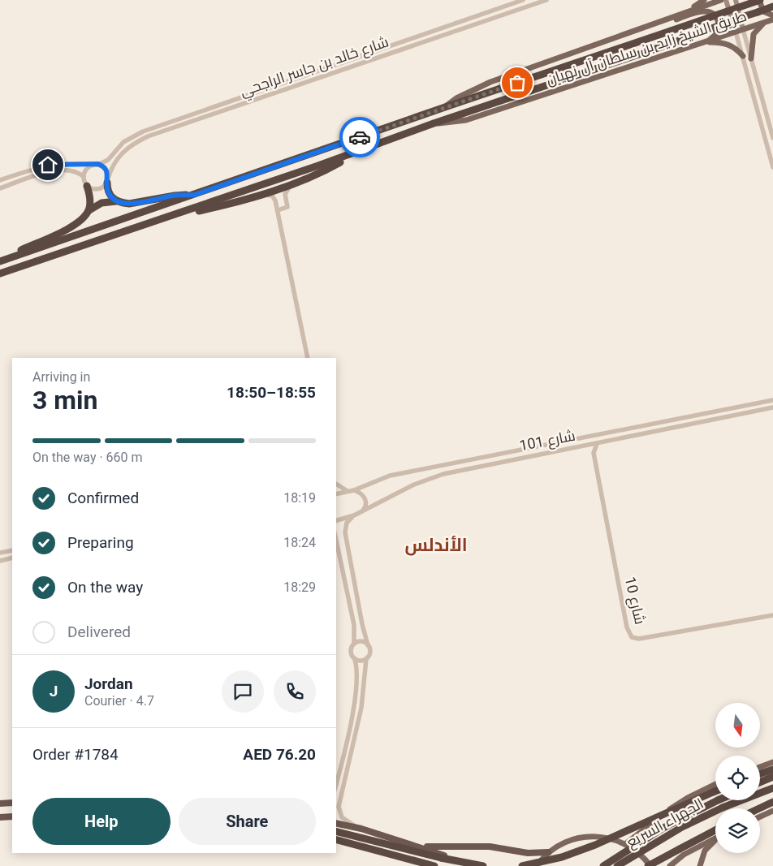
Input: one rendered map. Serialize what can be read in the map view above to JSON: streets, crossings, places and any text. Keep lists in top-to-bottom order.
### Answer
{
  "streets": {
    "highway": ["طريق الشيخ زايد بن سلطان آل نهيان", "الجهراء السريع"],
    "street": ["شارع خالد بن جاسر الراجحي", "شارع 101", "شارع 10"]
  },
  "crossings": [
    ["شارع 101", "شارع 10"]
  ],
  "districts": ["الأندلس"],
  "north": "bottom",
  "page": {
    "heading": ["3 min", "Arriving in", "18:50–18:55"],
    "panel": [
      "Jordan",
      "Courier · 4.7",
      "Order #1784",
      "AED 76.20"
    ],
    "bar": "On the way · 660 m",
    "list": [
      ["Confirmed", "18:19"],
      ["Preparing", "18:24"],
      ["On the way", "18:29"],
      "Delivered"
    ],
    "round": "J",
    "buttons": ["Help", "Share"]
  }
}
